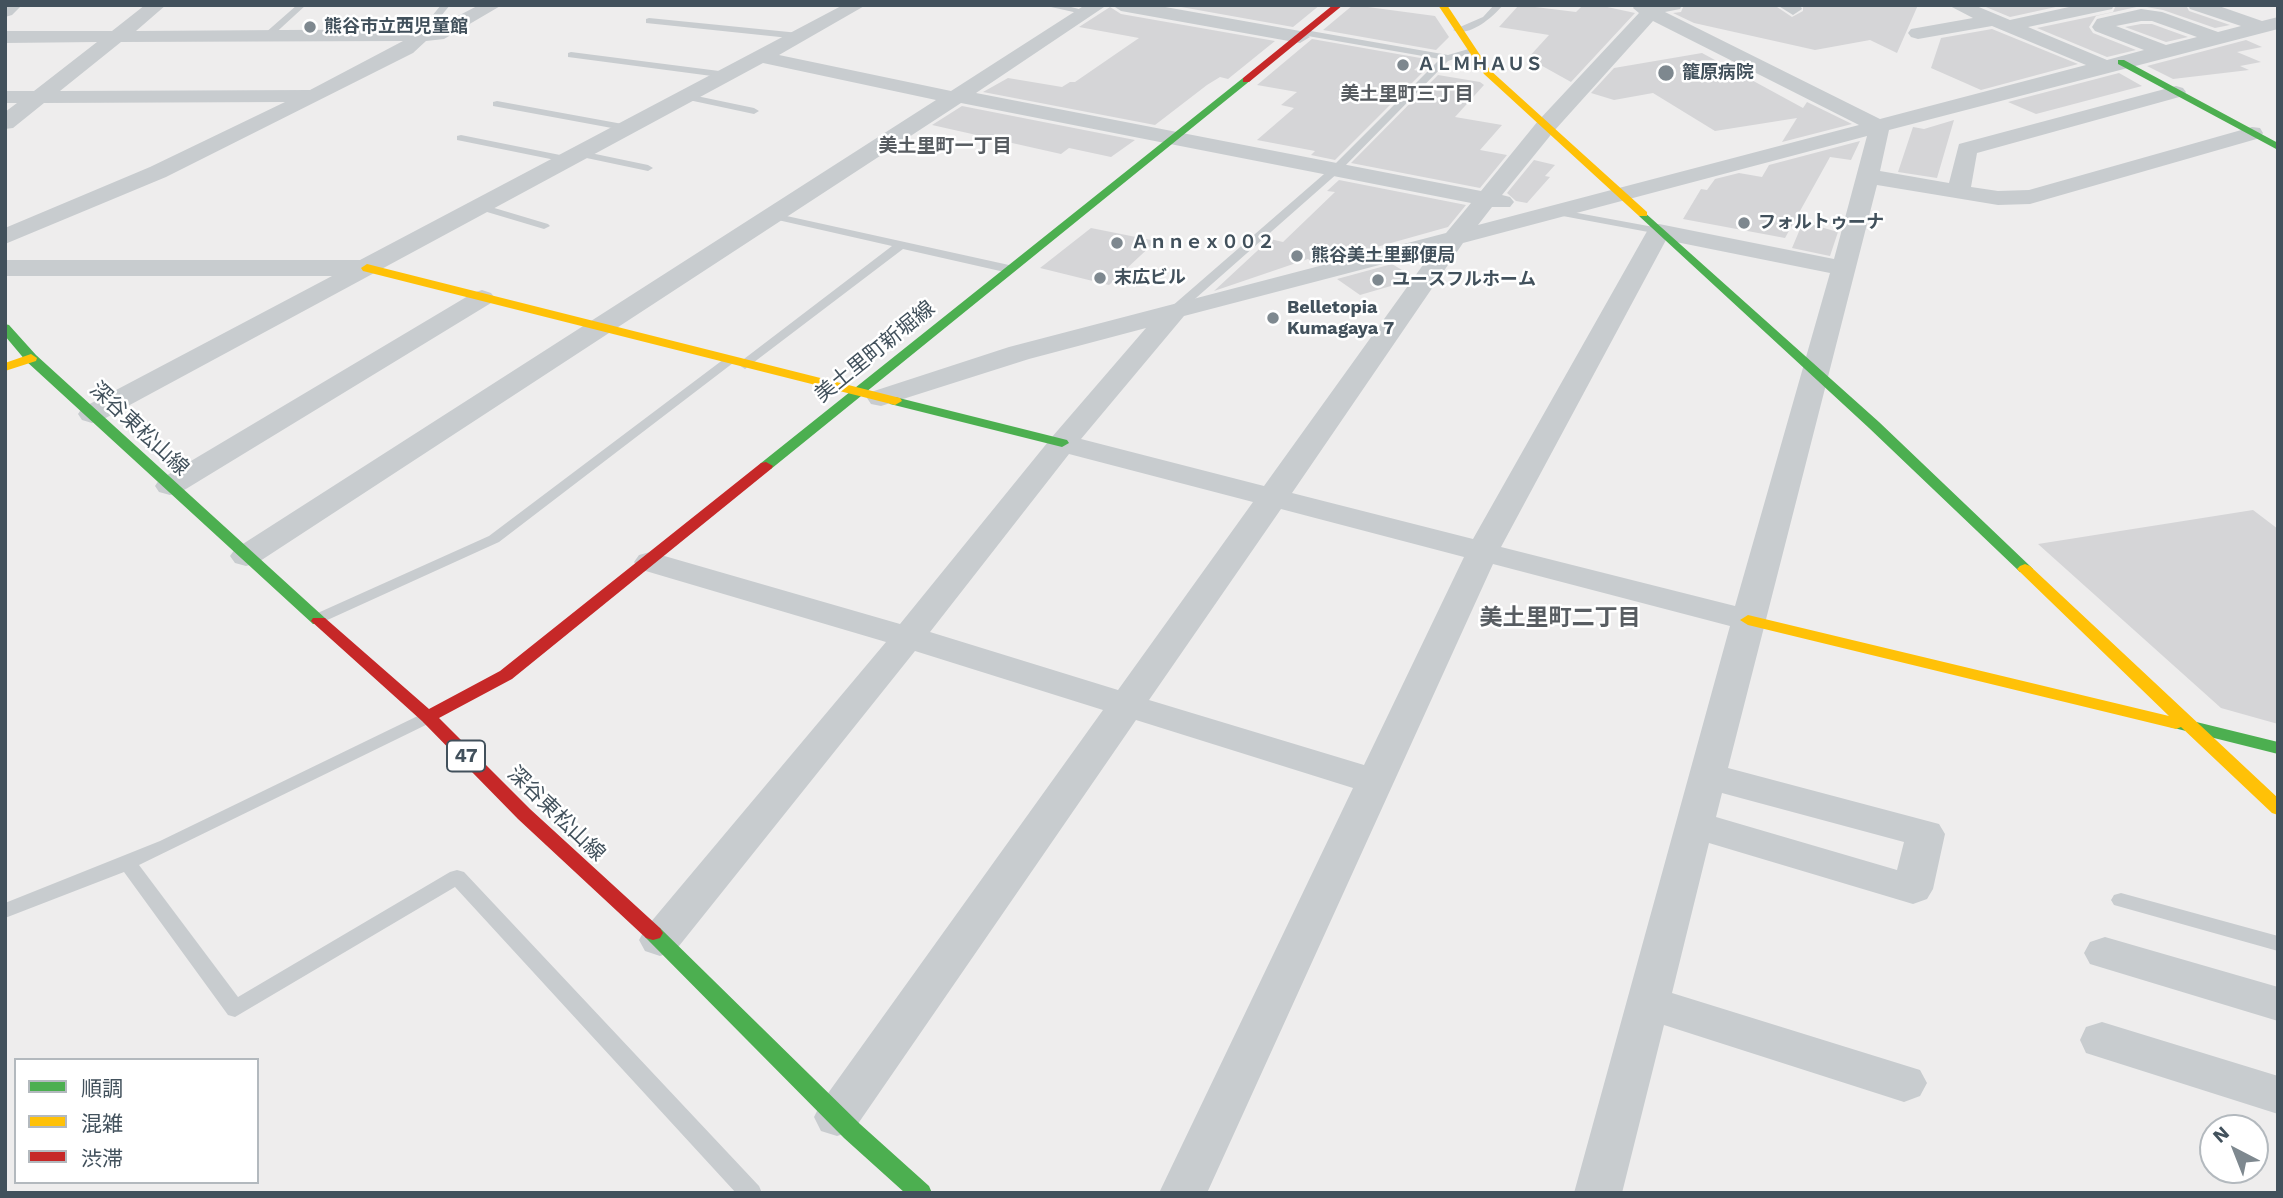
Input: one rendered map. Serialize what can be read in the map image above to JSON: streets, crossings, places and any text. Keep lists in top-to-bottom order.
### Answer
{
  "streets": {
    "street": ["美土里町新堀線", "深谷東松山線", "47"]
  },
  "crossings": [
    ["美土里町新堀線", "深谷東松山線"]
  ],
  "districts": ["美土里町三丁目", "美土里町一丁目", "美土里町二丁目"],
  "places": [
    "熊谷市立西児童館",
    "ＡＬＭＨＡＵＳ",
    "籠原病院",
    "フォルトゥーナ",
    "Ａｎｎｅｘ００２",
    "熊谷美土里郵便局",
    "末広ビル",
    "ユースフルホーム",
    "Belletopia Kumagaya 7"
  ],
  "legend": ["順調", "混雑", "渋滞"],
  "north": "top left"
}
